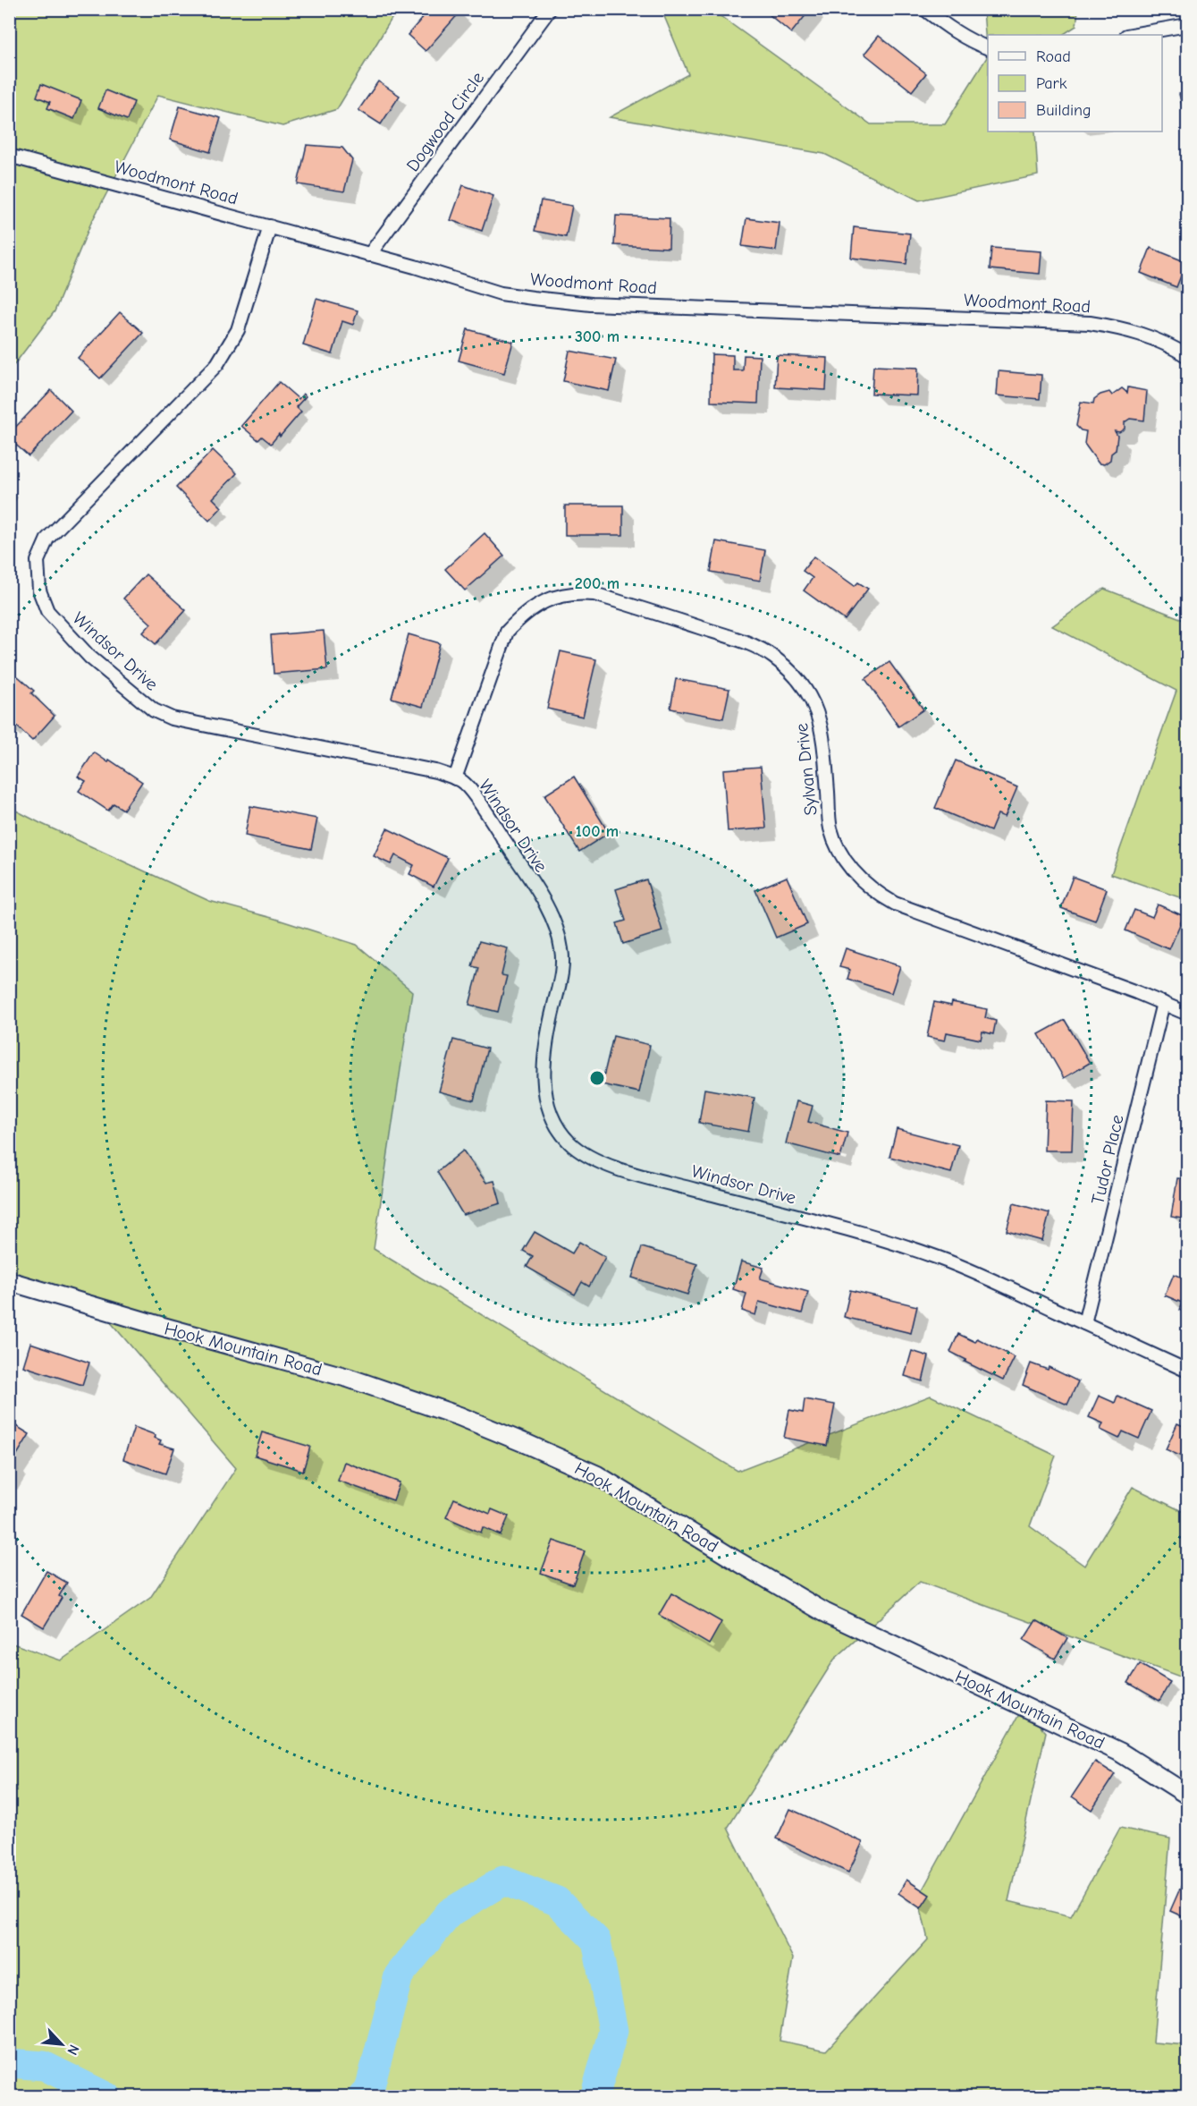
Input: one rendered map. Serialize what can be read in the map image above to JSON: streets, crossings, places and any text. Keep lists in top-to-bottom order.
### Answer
{
  "streets": {
    "street": [
      "Dogwood Circle",
      "Woodmont Road",
      "Windsor Drive",
      "Sylvan Drive",
      "Tudor Place",
      "Hook Mountain Road"
    ]
  },
  "crossings": [
    ["Dogwood Circle", "Woodmont Road"],
    ["Woodmont Road", "Windsor Drive"],
    ["Windsor Drive", "Sylvan Drive"],
    ["Windsor Drive", "Tudor Place"],
    ["Sylvan Drive", "Tudor Place"]
  ],
  "legend": ["Road", "Park", "Building"],
  "north": "bottom right",
  "rings": ["300 m", "200 m", "100 m"]
}
